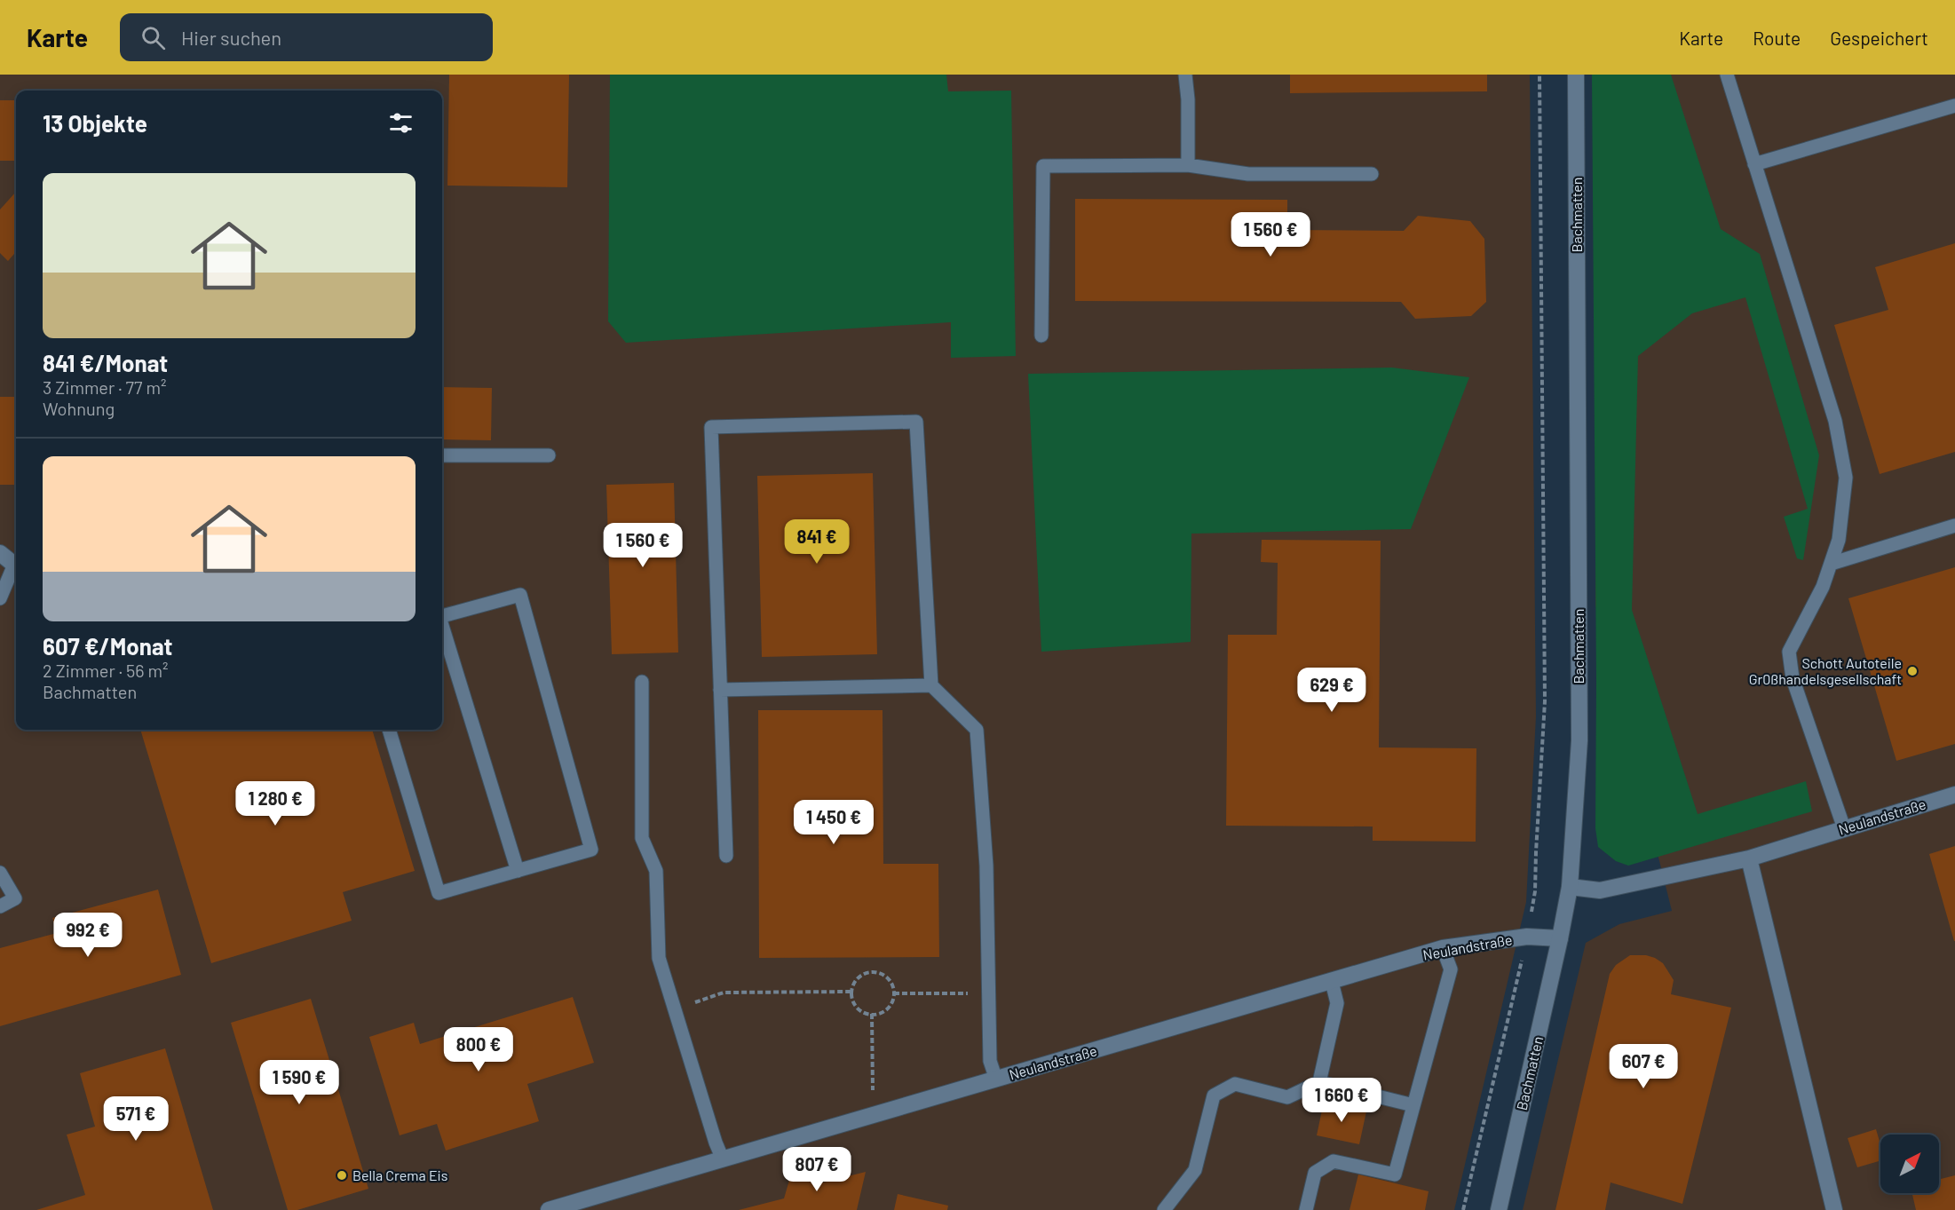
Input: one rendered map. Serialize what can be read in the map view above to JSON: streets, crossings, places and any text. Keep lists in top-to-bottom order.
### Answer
{
  "streets": {
    "street": ["Bachmatten", "Neulandstraße"]
  },
  "crossings": [
    ["Bachmatten", "Neulandstraße"]
  ],
  "places": ["Schott Autoteile Gr0ßhandelsgesellschaft", "Bella Crema Eis"],
  "north": "top right",
  "page": {
    "header": "Karte",
    "search": "Hier suchen",
    "nav": ["Karte", "Route", "Gespeichert"],
    "heading": "13 Objekte",
    "list": [
      {
        "name": "841 €/Monat",
        "note": "3 Zimmer · 77 m² · Wohnung"
      },
      {
        "name": "607 €/Monat",
        "note": "2 Zimmer · 56 m² · Bachmatten"
      }
    ],
    "price": [
      "1 560 €",
      "841 €",
      "1 560 €",
      "629 €",
      "1 280 €",
      "1 450 €",
      "992 €",
      "800 €",
      "607 €",
      "1 590 €",
      "1 660 €",
      "571 €",
      "807 €"
    ]
  }
}
